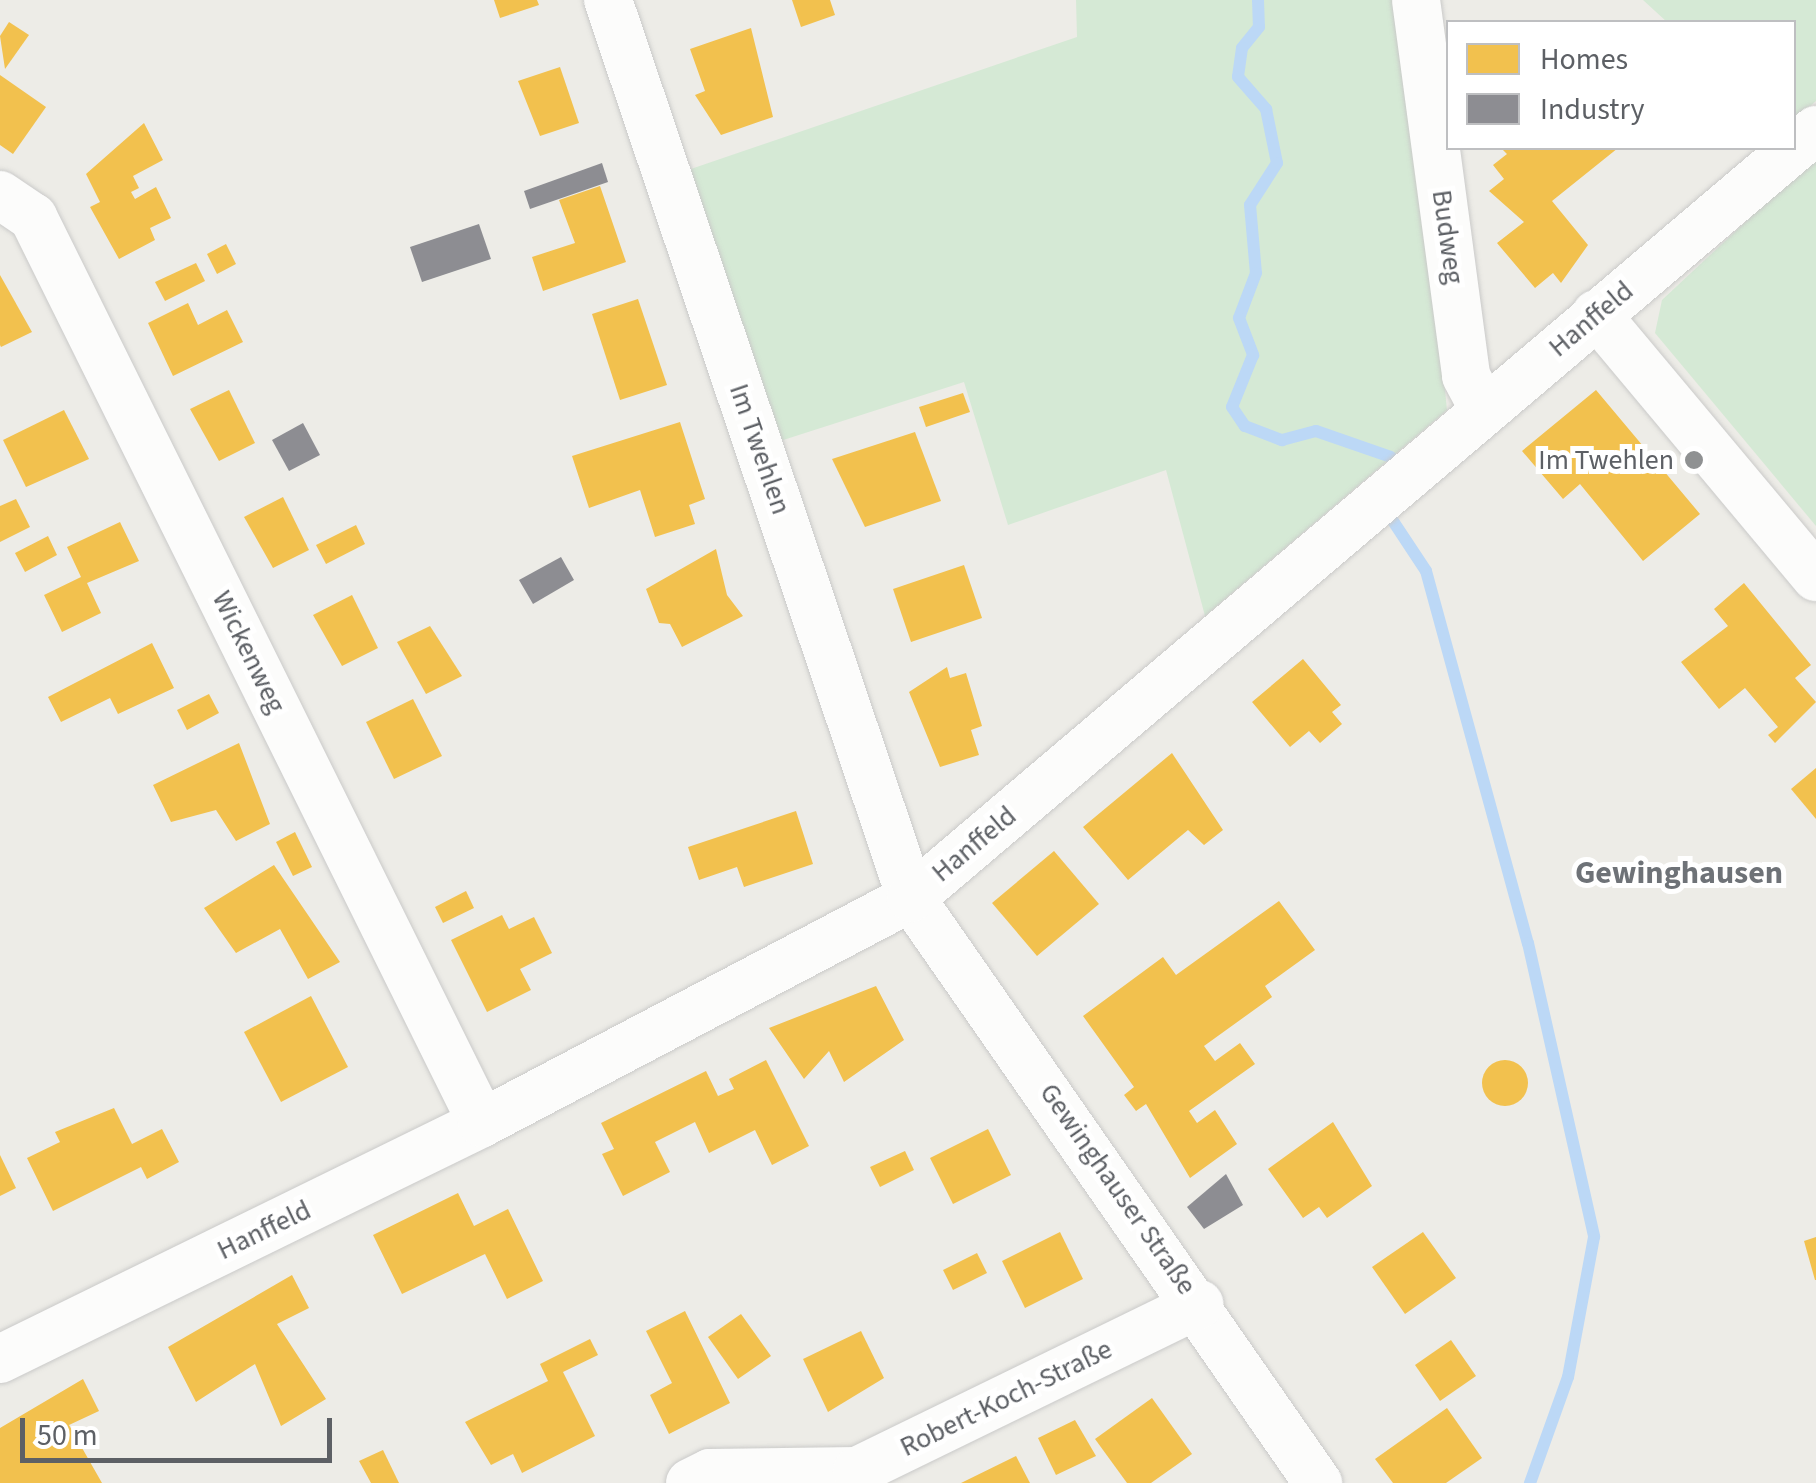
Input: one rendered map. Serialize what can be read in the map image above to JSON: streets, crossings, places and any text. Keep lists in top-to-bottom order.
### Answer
{
  "streets": {
    "street": [
      "Budweg",
      "Hanffeld",
      "Im Twehlen",
      "Wickenweg",
      "Gewinghauser Straße",
      "Robert-Koch-Straße"
    ]
  },
  "crossings": [
    ["Budweg", "Hanffeld"],
    ["Hanffeld", "Im Twehlen"],
    ["Hanffeld", "Wickenweg"],
    ["Hanffeld", "Gewinghauser Straße"],
    ["Im Twehlen", "Gewinghauser Straße"],
    ["Gewinghauser Straße", "Robert-Koch-Straße"]
  ],
  "districts": ["Gewinghausen"],
  "places": ["Im Twehlen"],
  "legend": ["Homes", "Industry"],
  "scale_bar": "50 m"
}
